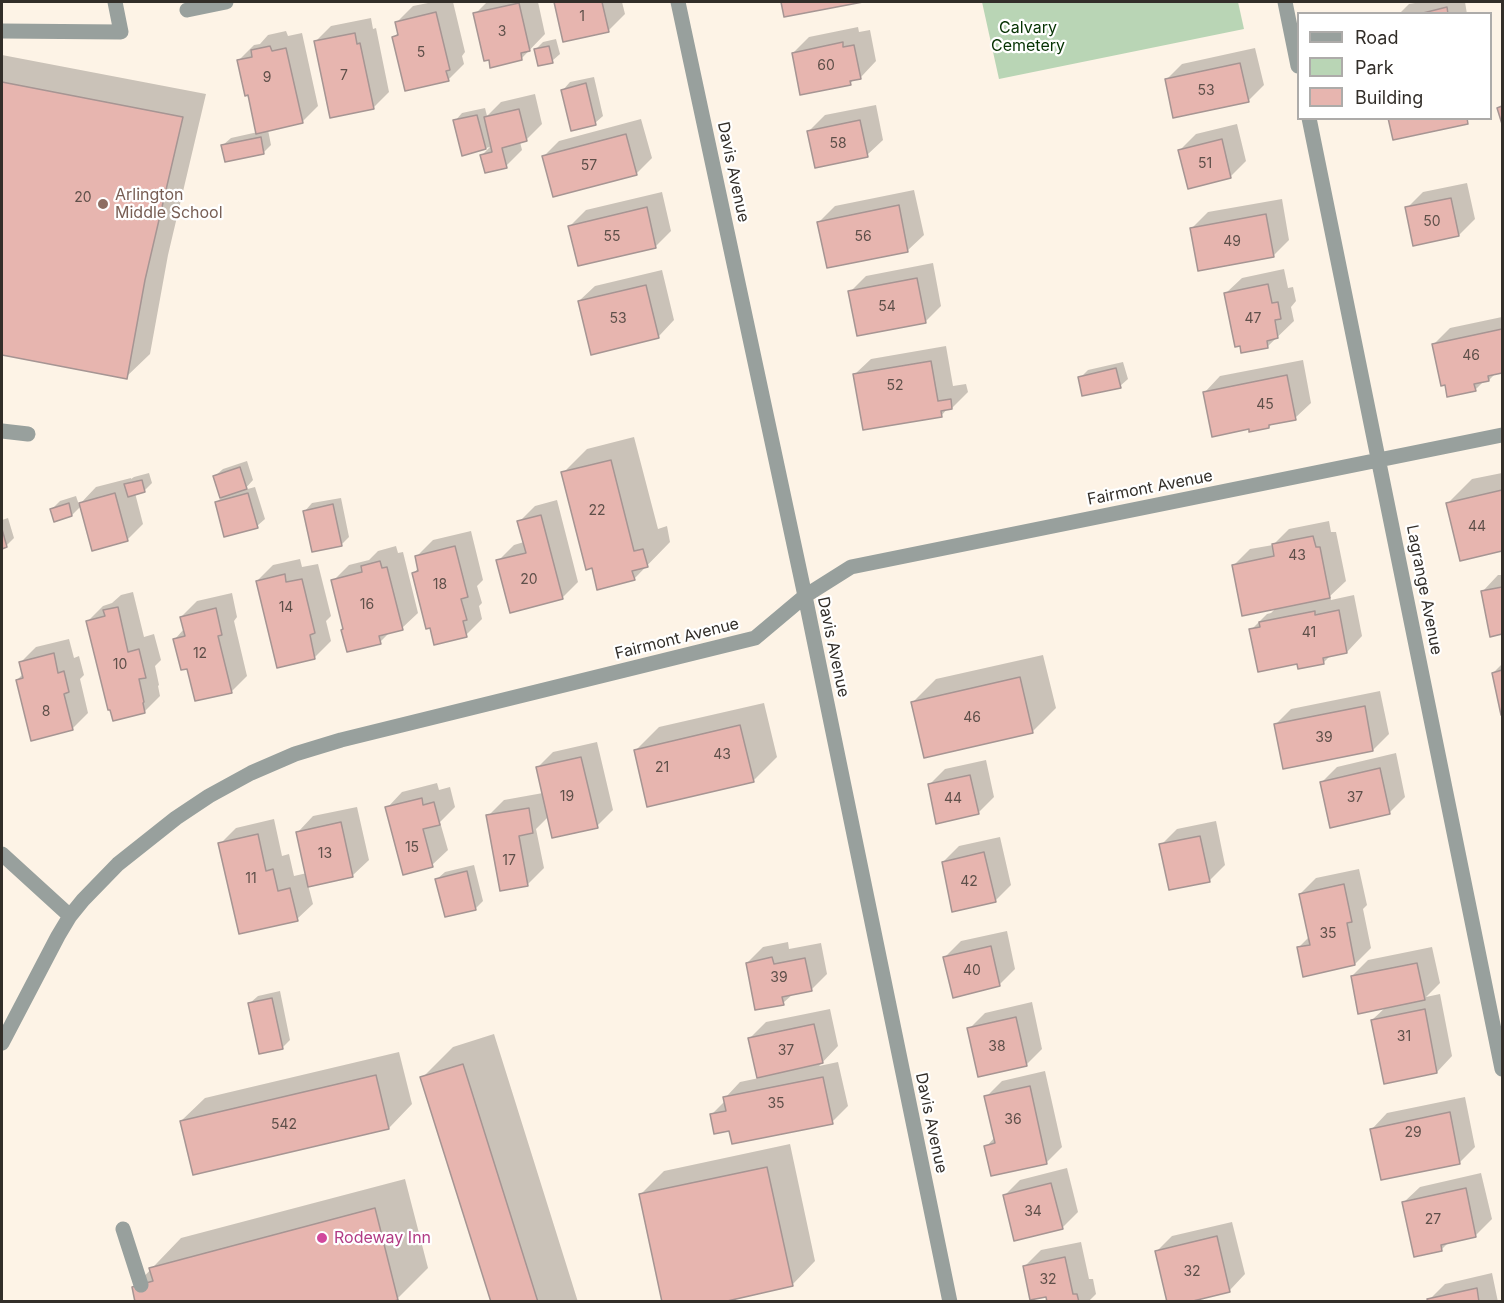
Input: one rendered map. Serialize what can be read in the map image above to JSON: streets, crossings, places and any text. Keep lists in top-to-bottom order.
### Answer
{
  "streets": {
    "street": ["Davis Avenue", "Fairmont Avenue", "Lagrange Avenue"]
  },
  "crossings": [
    ["Davis Avenue", "Fairmont Avenue"],
    ["Fairmont Avenue", "Lagrange Avenue"]
  ],
  "parks": ["Calvary Cemetery"],
  "places": ["Arlington Middle School", "Rodeway Inn"],
  "house_numbers": [
    "1",
    "3",
    "5",
    "60",
    "7",
    "9",
    "53",
    "58",
    "51",
    "57",
    "20",
    "50",
    "55",
    "56",
    "49",
    "54",
    "53",
    "47",
    "46",
    "52",
    "45",
    "22",
    "44",
    "43",
    "20",
    "18",
    "16",
    "14",
    "41",
    "12",
    "10",
    "8",
    "46",
    "39",
    "43",
    "21",
    "19",
    "37",
    "44",
    "15",
    "13",
    "17",
    "11",
    "42",
    "35",
    "40",
    "39",
    "31",
    "38",
    "37",
    "35",
    "36",
    "542",
    "29",
    "34",
    "27",
    "32",
    "32"
  ],
  "legend": ["Road", "Park", "Building"]
}
